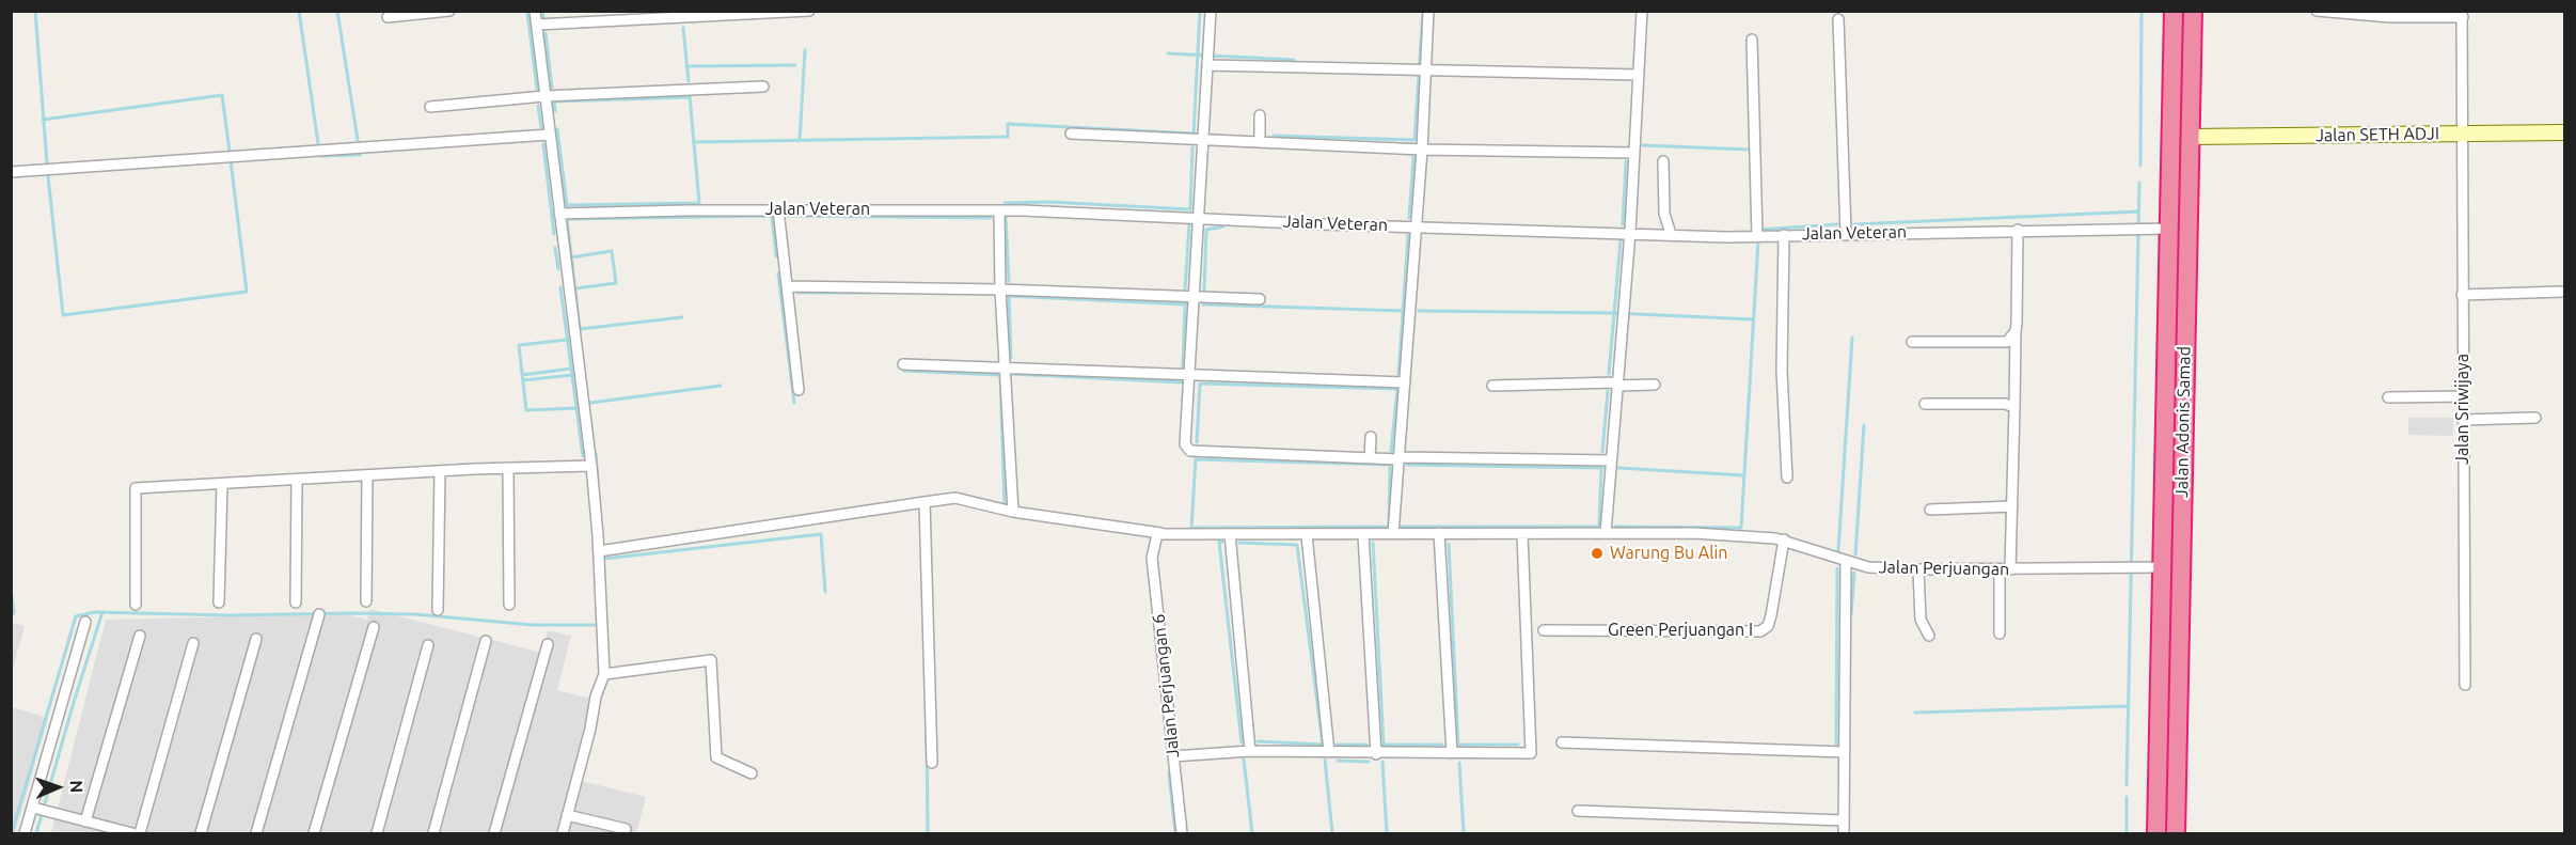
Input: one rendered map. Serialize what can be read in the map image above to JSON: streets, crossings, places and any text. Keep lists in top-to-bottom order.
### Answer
{
  "streets": {
    "highway": ["Jalan Adonis Samad"],
    "street": [
      "Jalan SETH ADJI",
      "Jalan Veteran",
      "Jalan Sriwijaya",
      "Jalan Perjuangan",
      "Green Perjuangan I",
      "Jalan Perjuangan 6"
    ]
  },
  "crossings": [
    ["Jalan SETH ADJI", "Jalan Sriwijaya"],
    ["Jalan SETH ADJI", "Jalan Adonis Samad"],
    ["Jalan Perjuangan", "Green Perjuangan I"],
    ["Jalan Perjuangan", "Jalan Perjuangan 6"]
  ],
  "places": ["Warung Bu Alin"],
  "north": "right"
}
